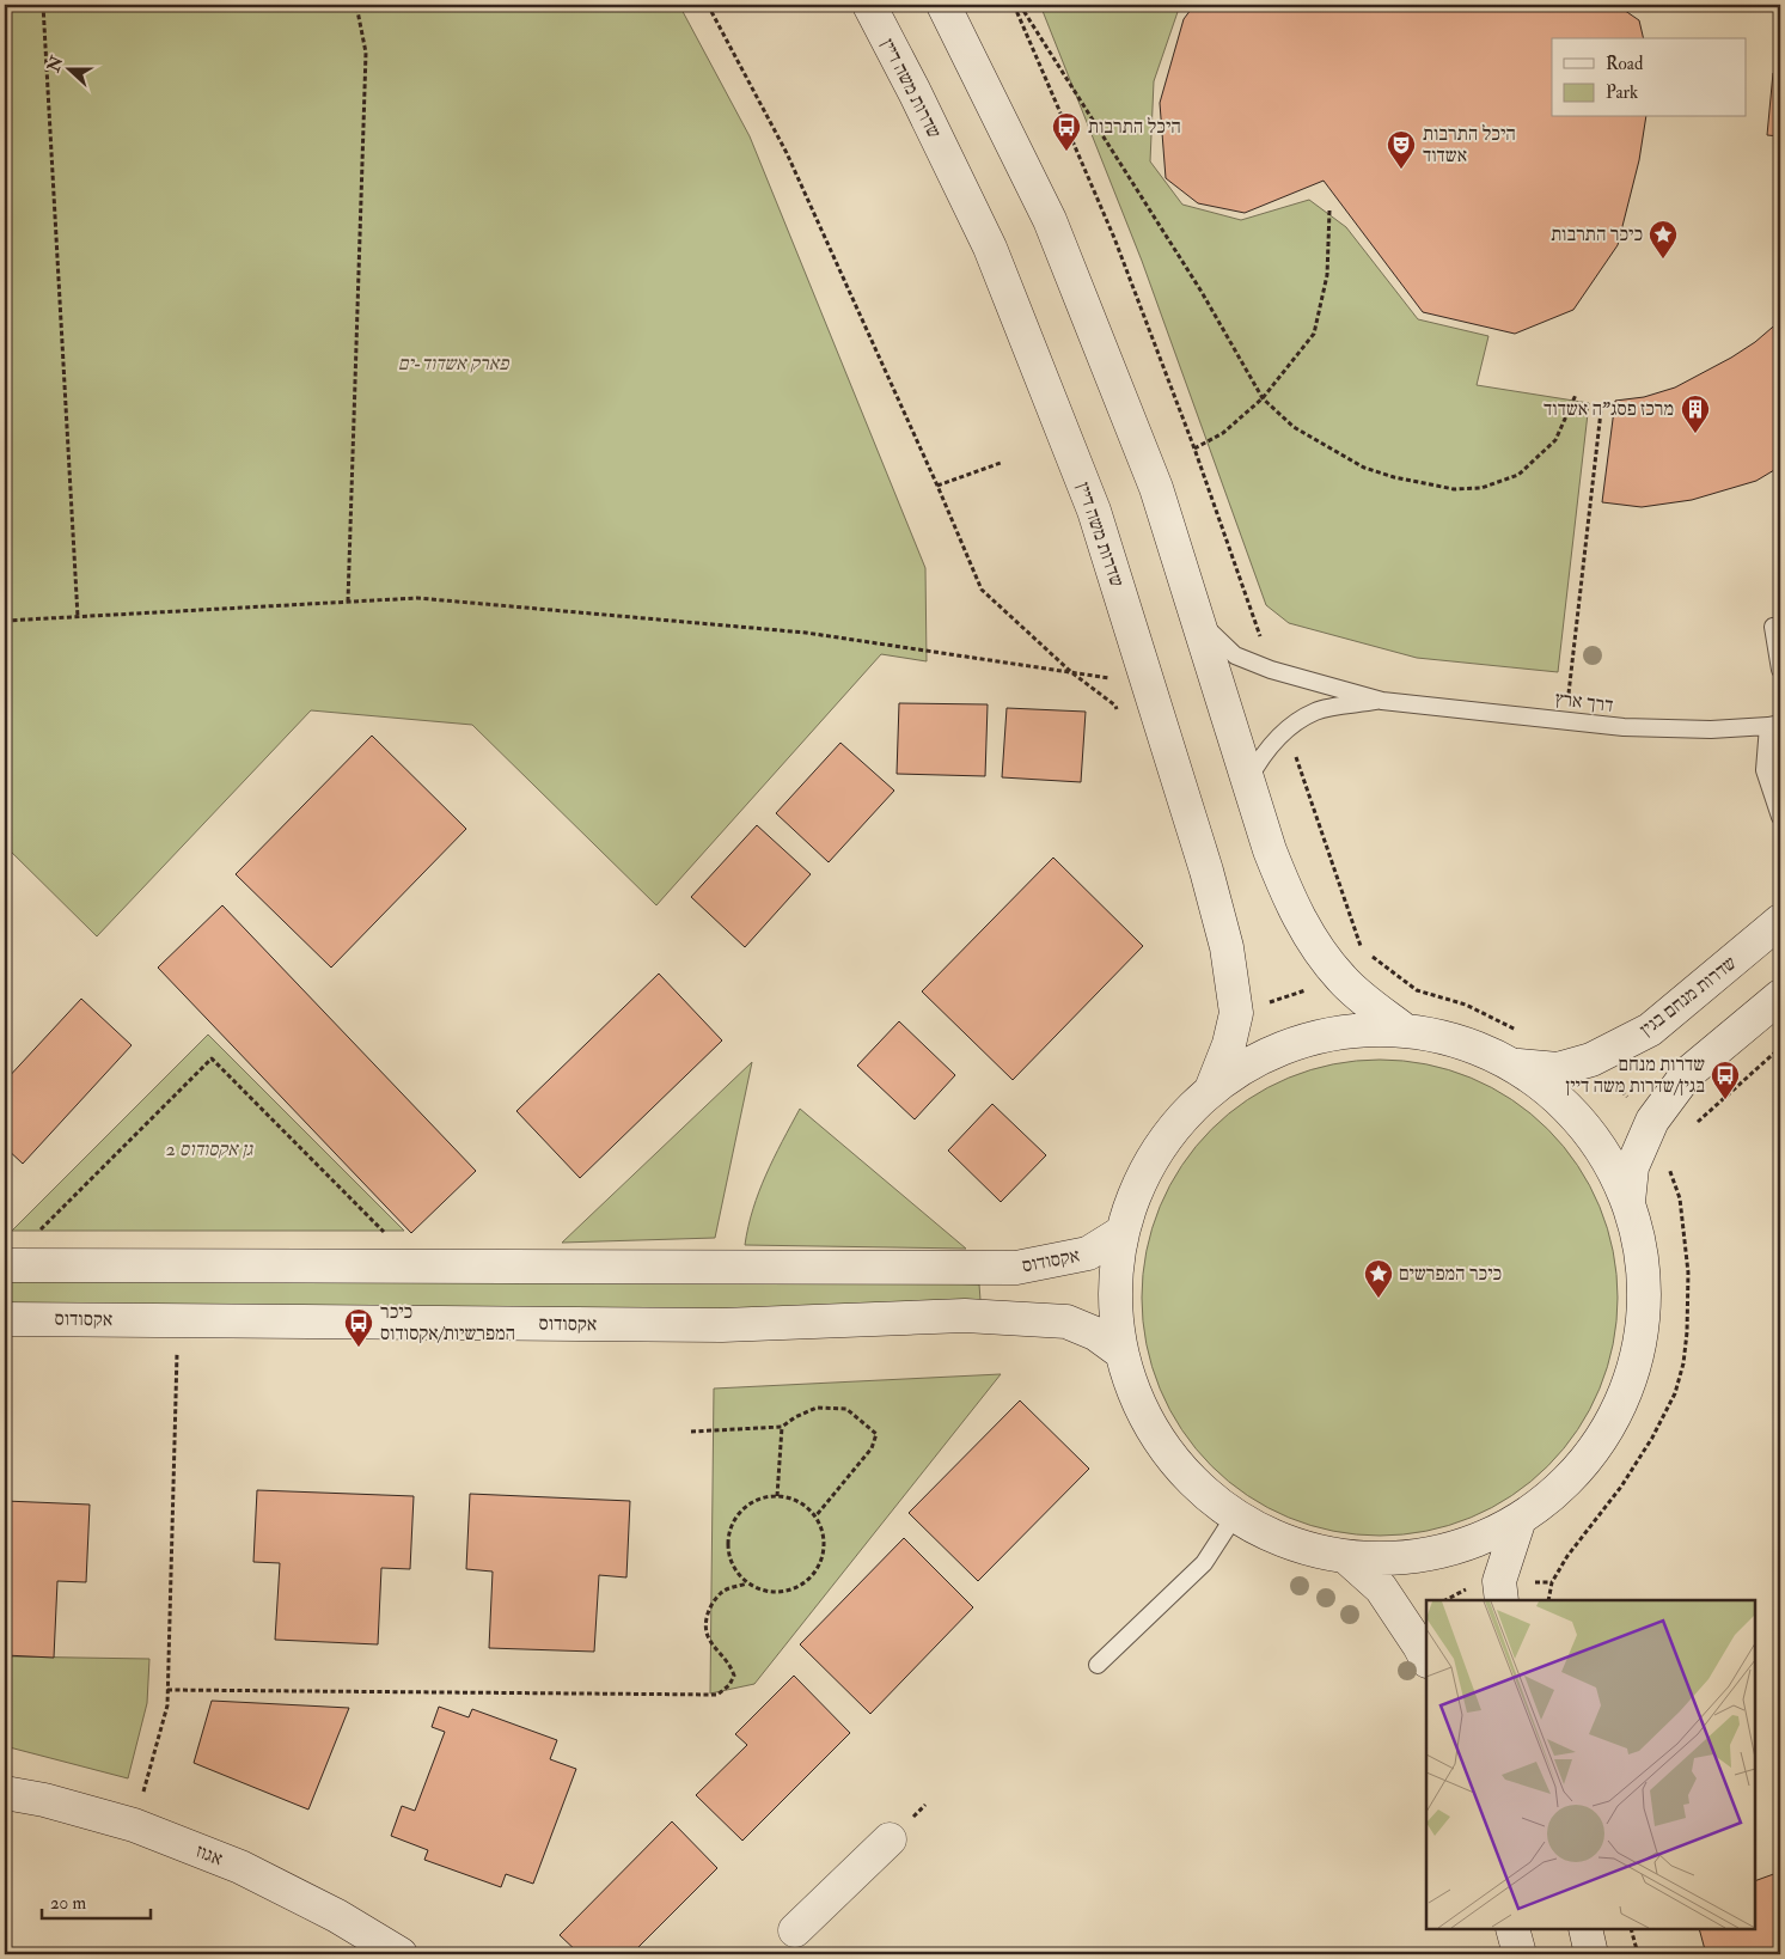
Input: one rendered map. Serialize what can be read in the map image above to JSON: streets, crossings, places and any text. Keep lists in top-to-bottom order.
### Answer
{
  "streets": {
    "main road": [
      "שדרות משה דיין",
      "שדרות מנחם בגין",
      "אקסודוס",
      "אגוז"
    ],
    "lane": ["דרך ארץ"]
  },
  "parks": ["פארק אשדוד-ים", "גן אקסודוס 2"],
  "places": {
    "bus stop": ["היכל התרבות", "שדרות מנחם בגין/שדרות משה דיין", "כיכר המפרשיות/אקסודוס"],
    "theatre": ["היכל התרבות אשדוד"],
    "place": ["כיכר התרבות", "כיכר המפרשים"],
    "building": ["מרכז פסג\"ה אשדוד"]
  },
  "legend": ["Road", "Park"],
  "scale_bar": "20 m",
  "north": "left"
}
